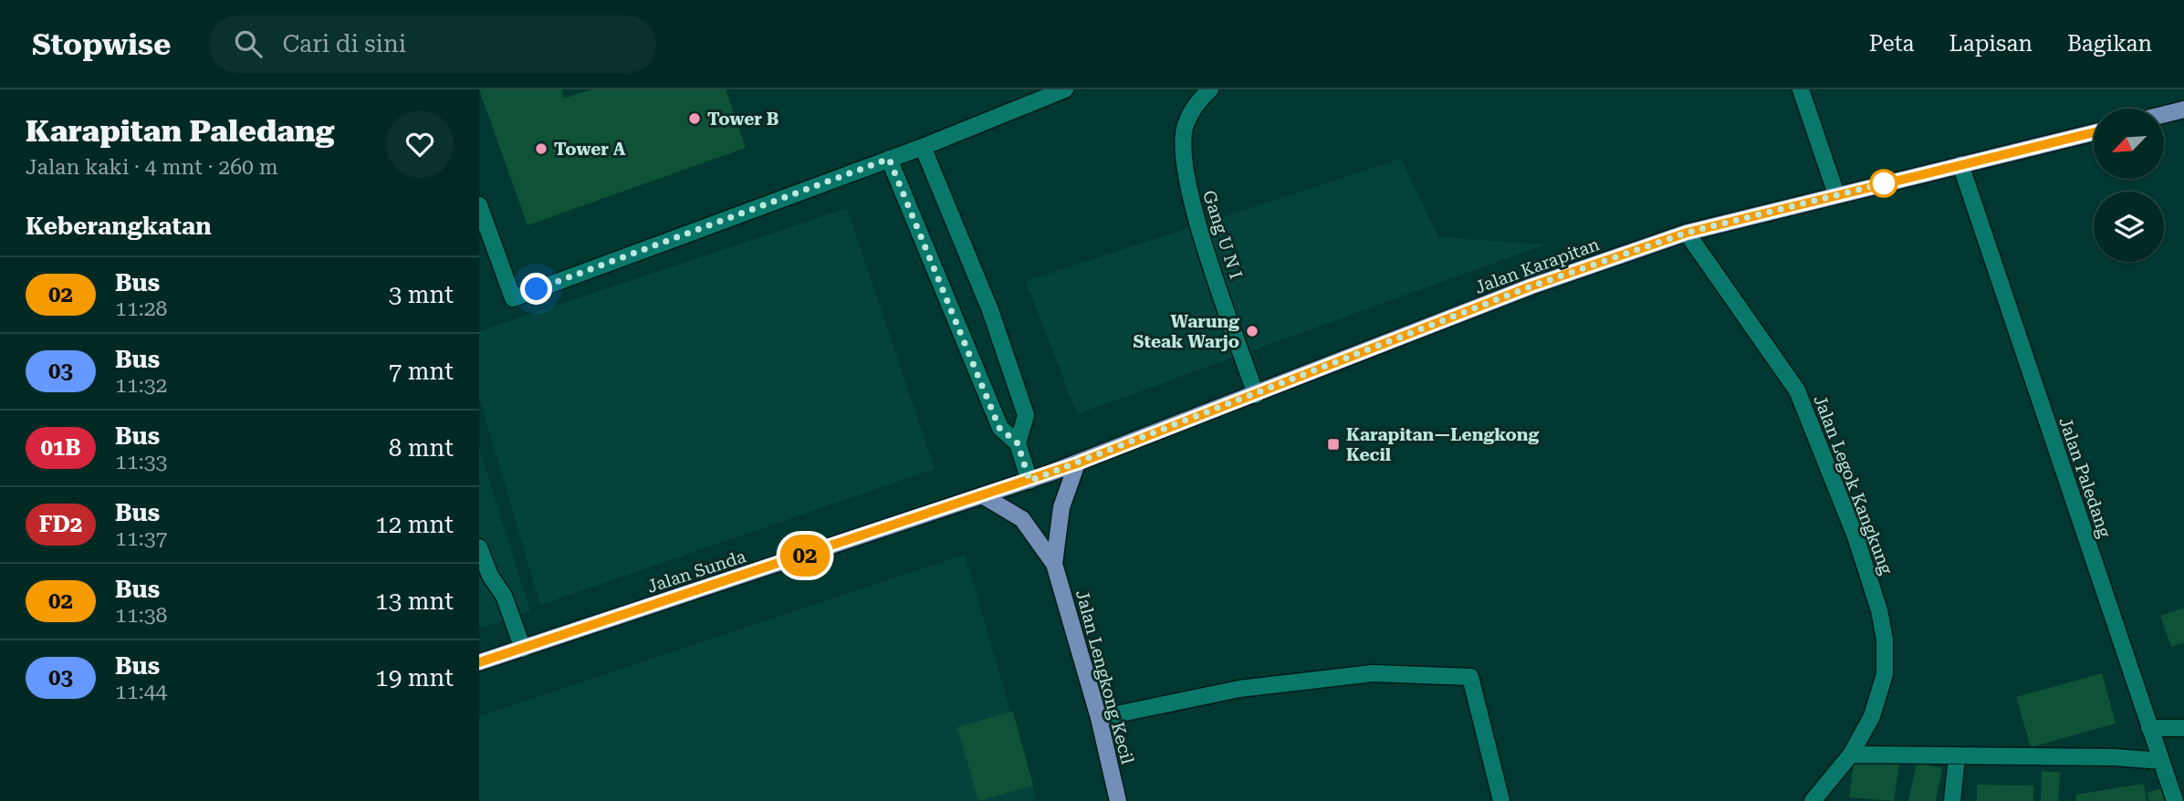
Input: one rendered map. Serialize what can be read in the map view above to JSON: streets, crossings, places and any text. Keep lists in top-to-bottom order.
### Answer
{
  "streets": {
    "main road": ["Jalan Karapitan", "Jalan Sunda", "Jalan Lengkong Kecil"],
    "street": ["Gang U N I", "Jalan Paledang", "Jalan Legok Kangkung"]
  },
  "crossings": [
    ["Gang U N I", "Jalan Karapitan"],
    ["Jalan Karapitan", "Jalan Paledang"],
    ["Jalan Karapitan", "Jalan Legok Kangkung"],
    ["Jalan Karapitan", "Jalan Sunda"],
    ["Jalan Karapitan", "Jalan Lengkong Kecil"],
    ["Jalan Sunda", "Jalan Lengkong Kecil"]
  ],
  "places": {
    "other": ["Tower B", "Tower A", "Warung Steak Warjo"],
    "transit": ["Karapitan—Lengkong Kecil"]
  },
  "lines": ["bus line 02"],
  "north": "bottom left",
  "page": {
    "header": "Stopwise",
    "search": "Cari di sini",
    "nav": ["Peta", "Lapisan", "Bagikan"],
    "heading": [
      ["Karapitan Paledang", "Jalan kaki · 4 mnt · 260 m"],
      "Keberangkatan"
    ],
    "on_map": "02",
    "list": [
      {
        "mark": "02",
        "name": "Bus",
        "note": "11:28",
        "value": "3 mnt"
      },
      {
        "mark": "03",
        "name": "Bus",
        "note": "11:32",
        "value": "7 mnt"
      },
      {
        "mark": "01B",
        "name": "Bus",
        "note": "11:33",
        "value": "8 mnt"
      },
      {
        "mark": "FD2",
        "name": "Bus",
        "note": "11:37",
        "value": "12 mnt"
      },
      {
        "mark": "02",
        "name": "Bus",
        "note": "11:38",
        "value": "13 mnt"
      },
      {
        "mark": "03",
        "name": "Bus",
        "note": "11:44",
        "value": "19 mnt"
      }
    ]
  }
}
